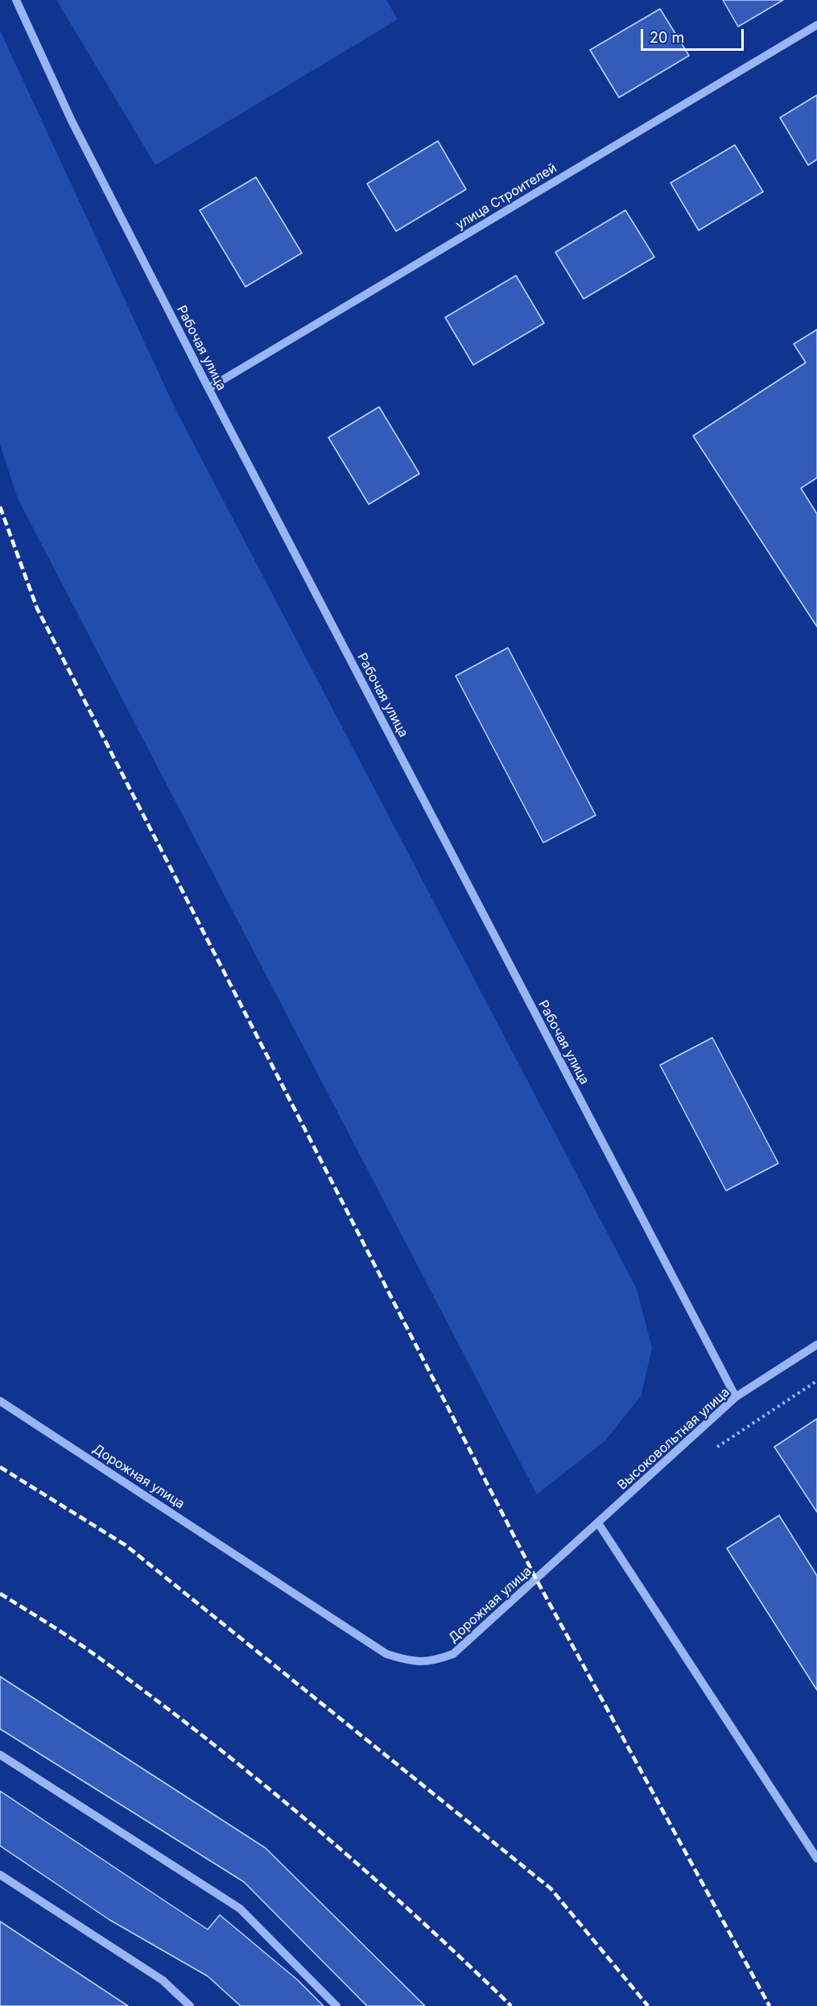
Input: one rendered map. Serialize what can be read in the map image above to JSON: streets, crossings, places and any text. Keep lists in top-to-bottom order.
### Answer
{
  "streets": {
    "street": [
      "улица Строителей",
      "Рабочая улица",
      "Высоковольтная улица",
      "Дорожная улица"
    ]
  },
  "crossings": [
    ["улица Строителей", "Рабочая улица"],
    ["Рабочая улица", "Высоковольтная улица"],
    ["Высоковольтная улица", "Дорожная улица"]
  ],
  "scale_bar": "20 m"
}
